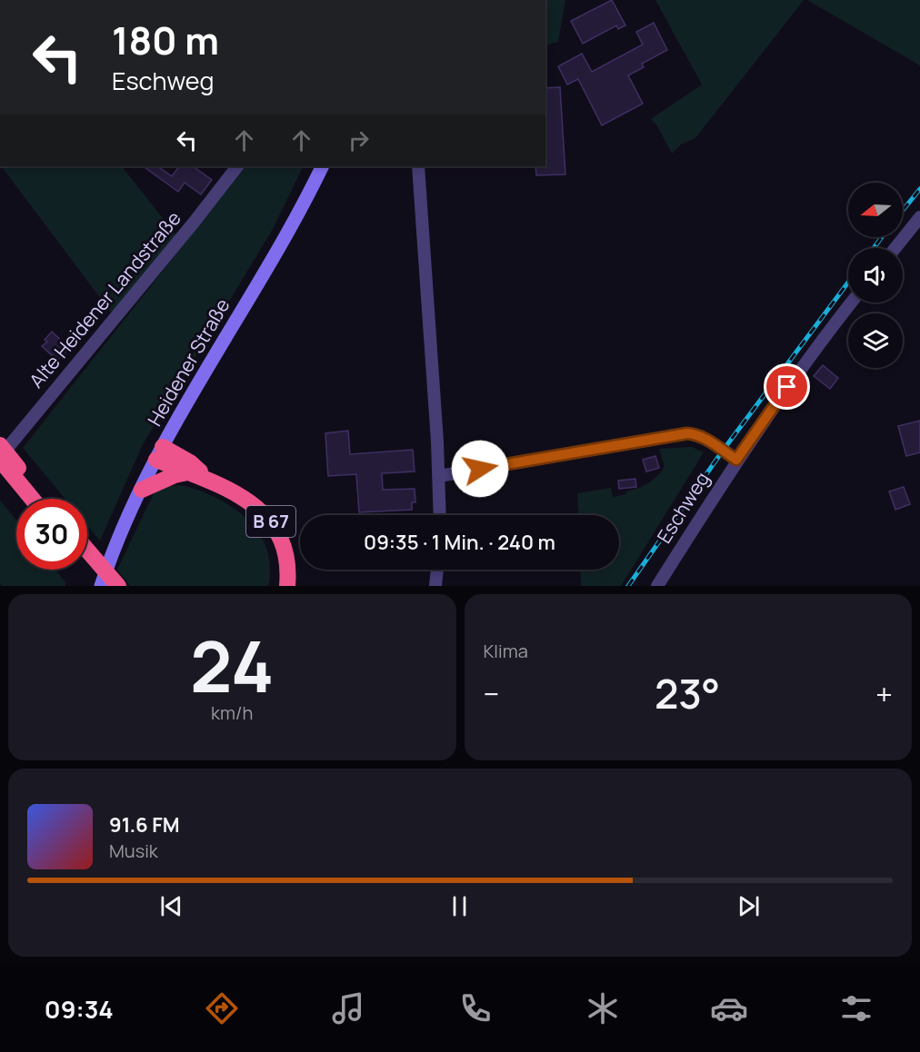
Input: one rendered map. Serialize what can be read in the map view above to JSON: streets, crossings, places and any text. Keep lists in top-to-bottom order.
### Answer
{
  "streets": {
    "highway": ["B 67"],
    "main road": ["Heidener Straße"],
    "street": ["Alte Heidener Landstraße", "Eschweg"]
  },
  "north": "left",
  "page": {
    "turn": ["180 m", "Eschweg"],
    "limit": "30",
    "trip": "09:35 · 1 Min. · 240 m",
    "tile": [
      ["24", "km/h"],
      "Klima"
    ],
    "heat": ["−", "23°", "+"],
    "song": ["91.6 FM", "Musik"],
    "tabs": "09:34"
  }
}
